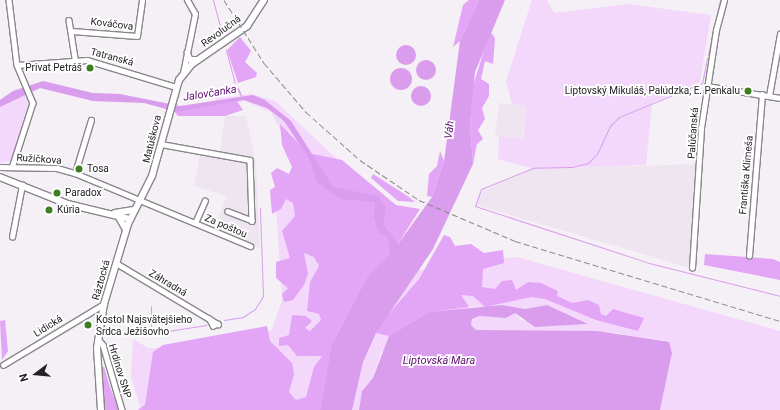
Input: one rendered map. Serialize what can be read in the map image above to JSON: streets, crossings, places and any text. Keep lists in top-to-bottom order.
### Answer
{
  "streets": {
    "main road": ["Revolučná", "Matúškova", "Ráztocká"],
    "street": [
      "Kováčova",
      "Tatranská",
      "Palúčanská",
      "Ružičkova",
      "Františka Klimeša",
      "Za poštou",
      "Záhradná",
      "Lidická",
      "Hrdinov SNP"
    ]
  },
  "crossings": [
    ["Revolučná", "Matúškova"],
    ["Tatranská", "Matúškova"],
    ["Matúškova", "Ružičkova"],
    ["Matúškova", "Za poštou"],
    ["Matúškova", "Ráztocká"],
    ["Ružičkova", "Za poštou"],
    ["Ráztocká", "Záhradná"],
    ["Ráztocká", "Lidická"],
    ["Ráztocká", "Hrdinov SNP"]
  ],
  "water": ["Jalovčanka", "Váh", "Liptovská Mara"],
  "places": [
    "Privat Petráš",
    "Liptovský Mikuláš, Palúdzka, E. Penkalu",
    "Tosa",
    "Paradox",
    "Kúria",
    "Kostol Najsvätejšieho Srdca Ježišovho"
  ],
  "north": "left"
}
